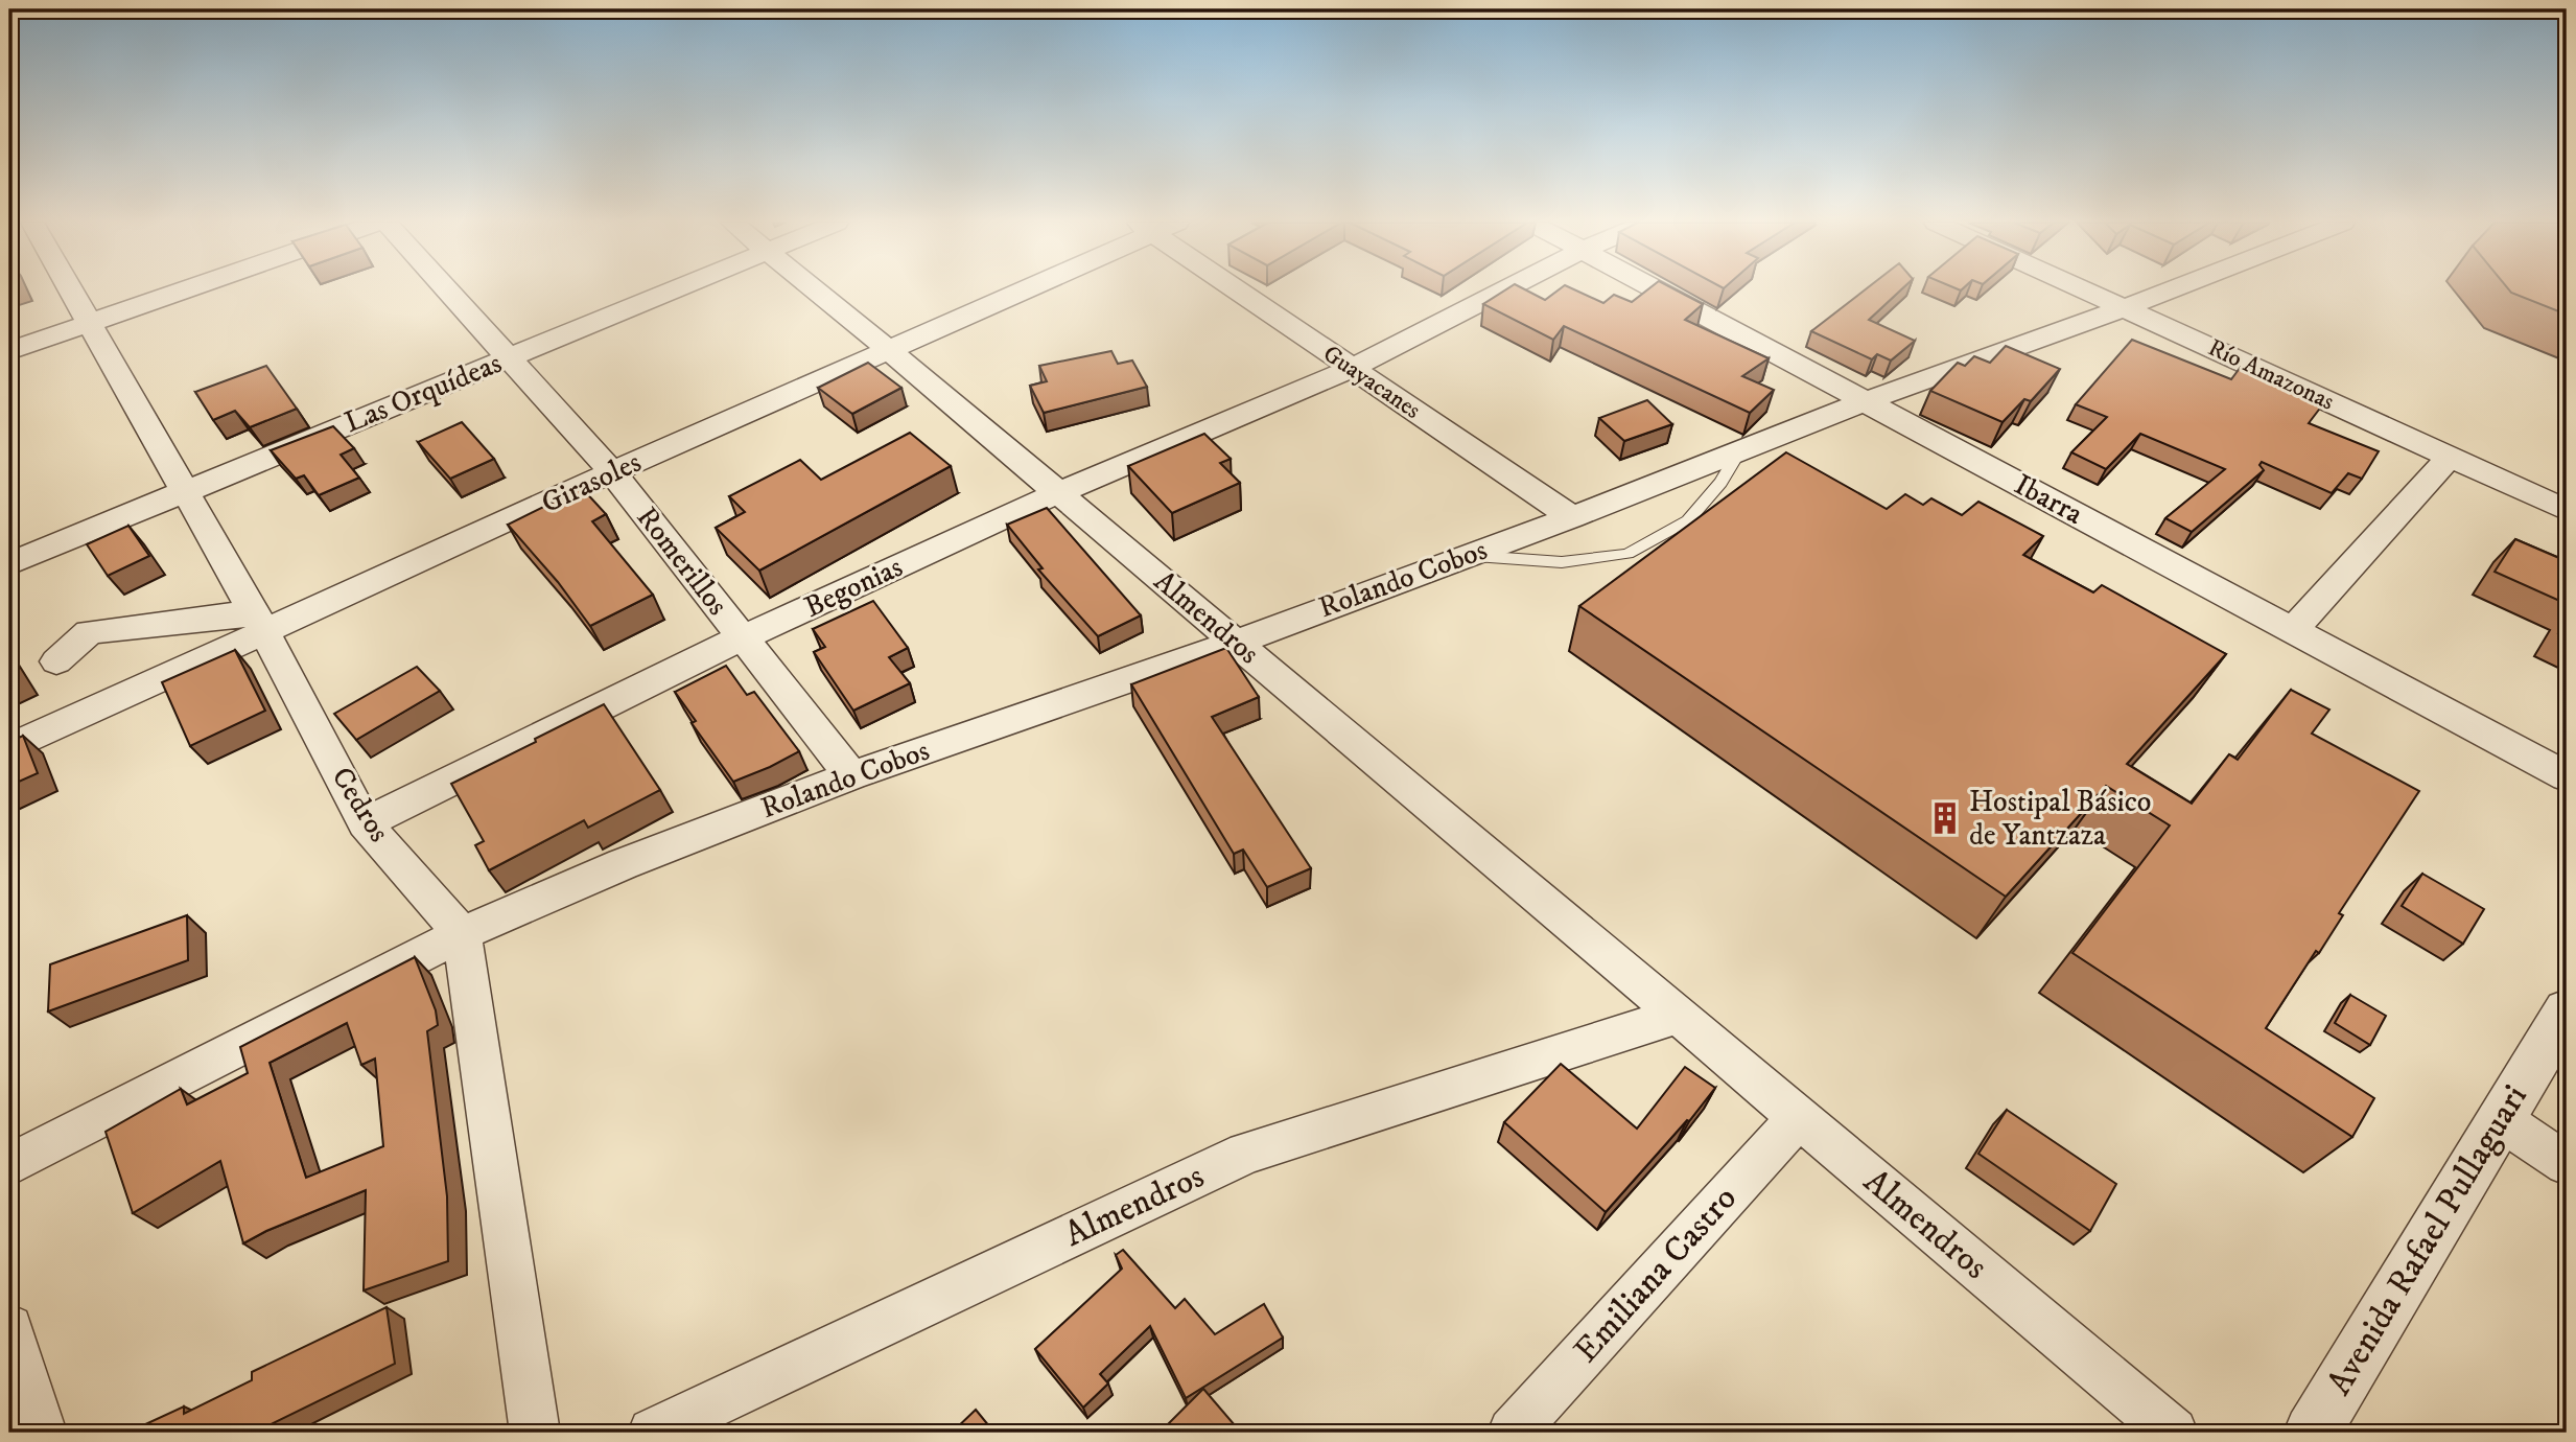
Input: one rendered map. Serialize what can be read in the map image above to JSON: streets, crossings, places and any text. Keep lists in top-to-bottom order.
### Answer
{
  "streets": {
    "street": [
      "Río Amazonas",
      "Guayacanes",
      "Las Orquídeas",
      "Girasoles",
      "Ibarra",
      "Romerillos",
      "Rolando Cobos",
      "Begonias",
      "Almendros",
      "Cedros",
      "Avenida Rafael Pullaguari",
      "Emiliana Castro"
    ]
  },
  "crossings": [
    ["Río Amazonas", "Rolando Cobos"],
    ["Guayacanes", "Rolando Cobos"],
    ["Guayacanes", "Begonias"],
    ["Las Orquídeas", "Romerillos"],
    ["Las Orquídeas", "Cedros"],
    ["Girasoles", "Romerillos"],
    ["Girasoles", "Almendros"],
    ["Girasoles", "Cedros"],
    ["Ibarra", "Rolando Cobos"],
    ["Romerillos", "Rolando Cobos"],
    ["Romerillos", "Begonias"],
    ["Rolando Cobos", "Almendros"],
    ["Rolando Cobos", "Cedros"],
    ["Begonias", "Almendros"],
    ["Begonias", "Cedros"],
    ["Almendros", "Emiliana Castro"]
  ],
  "places": {
    "building": ["Hostipal Básico de Yantzaza"]
  }
}
